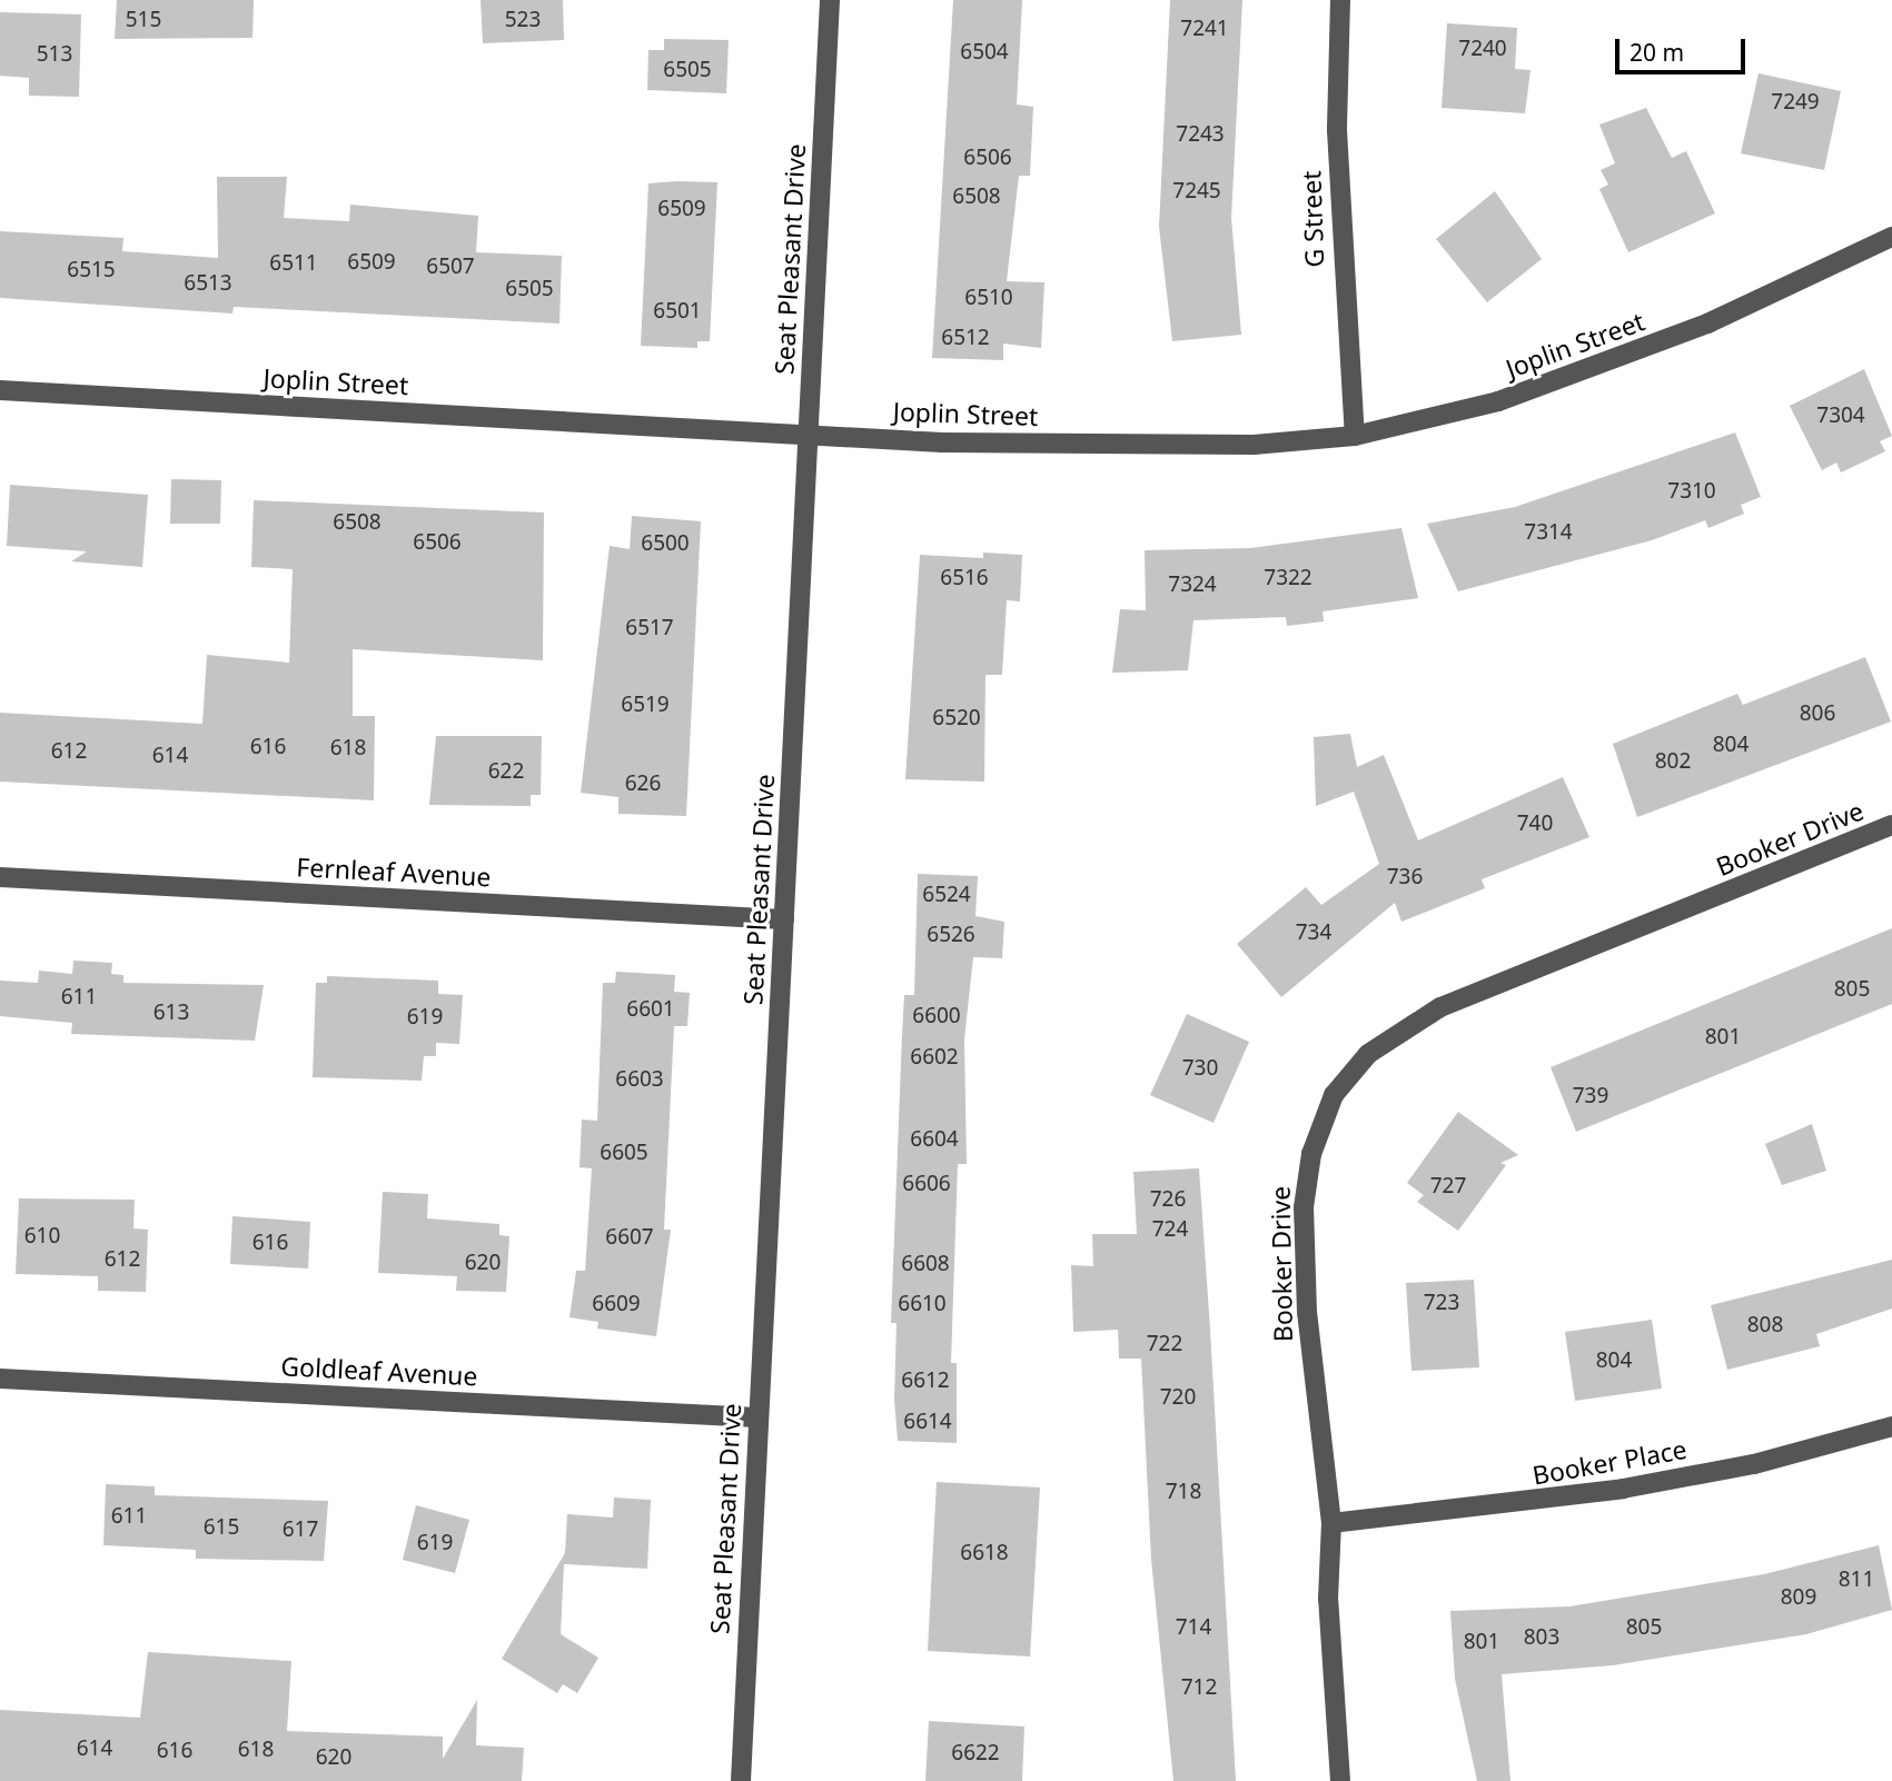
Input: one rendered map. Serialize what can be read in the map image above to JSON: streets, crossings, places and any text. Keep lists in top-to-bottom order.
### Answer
{
  "streets": {
    "street": [
      "G Street",
      "Seat Pleasant Drive",
      "Joplin Street",
      "Booker Drive",
      "Fernleaf Avenue",
      "Goldleaf Avenue",
      "Booker Place"
    ]
  },
  "crossings": [
    ["G Street", "Joplin Street"],
    ["Seat Pleasant Drive", "Joplin Street"],
    ["Seat Pleasant Drive", "Fernleaf Avenue"],
    ["Seat Pleasant Drive", "Goldleaf Avenue"],
    ["Booker Drive", "Booker Place"]
  ],
  "house_numbers": [
    "515",
    "523",
    "7241",
    "7240",
    "6504",
    "513",
    "6505",
    "7249",
    "7243",
    "6506",
    "7245",
    "6508",
    "6509",
    "6509",
    "6511",
    "6507",
    "6515",
    "6513",
    "6505",
    "6510",
    "6501",
    "6512",
    "7304",
    "7310",
    "6508",
    "7314",
    "6506",
    "6500",
    "6516",
    "7322",
    "7324",
    "6517",
    "6519",
    "806",
    "6520",
    "804",
    "616",
    "618",
    "612",
    "614",
    "802",
    "622",
    "626",
    "740",
    "736",
    "6524",
    "734",
    "6526",
    "805",
    "611",
    "6601",
    "613",
    "6600",
    "619",
    "801",
    "6602",
    "730",
    "6603",
    "739",
    "6604",
    "6605",
    "6606",
    "727",
    "726",
    "724",
    "610",
    "6607",
    "616",
    "612",
    "620",
    "6608",
    "723",
    "6609",
    "6610",
    "808",
    "722",
    "804",
    "6612",
    "720",
    "6614",
    "718",
    "611",
    "615",
    "617",
    "619",
    "6618",
    "811",
    "809",
    "714",
    "805",
    "803",
    "801",
    "712",
    "614",
    "618",
    "616",
    "6622",
    "620"
  ],
  "scale_bar": "20 m"
}
